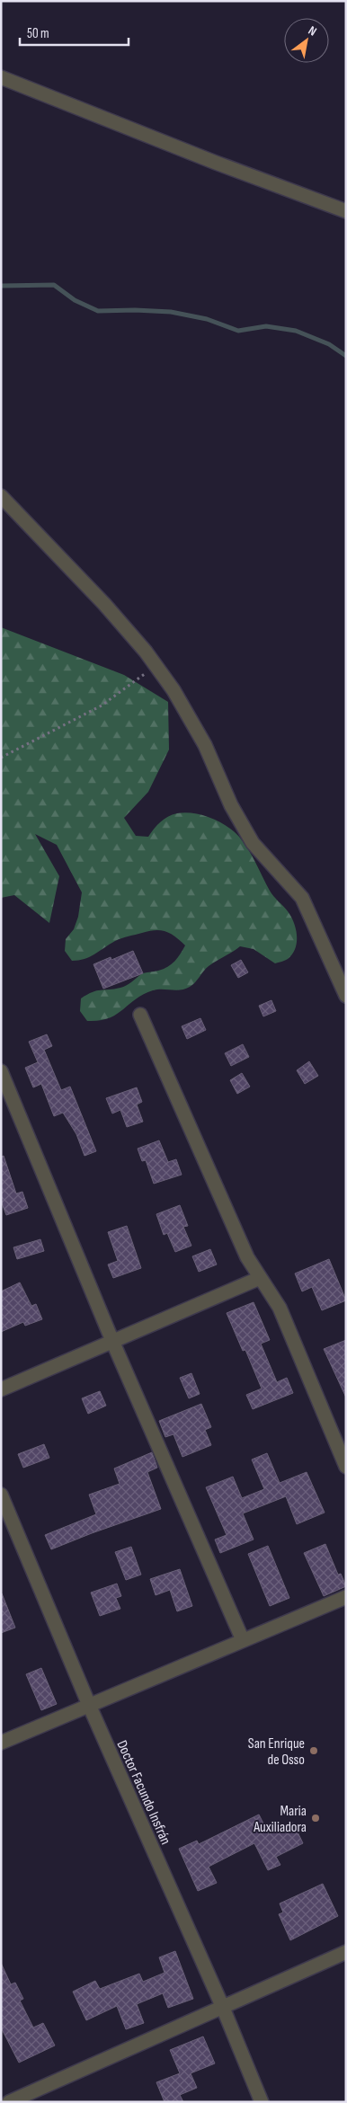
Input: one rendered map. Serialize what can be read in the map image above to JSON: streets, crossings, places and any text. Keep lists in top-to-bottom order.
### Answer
{
  "streets": {
    "street": ["Doctor Facundo Insfrán"]
  },
  "places": ["San Enrique de Osso", "Maria Auxiliadora"],
  "scale_bar": "50 m",
  "north": "top right"
}
